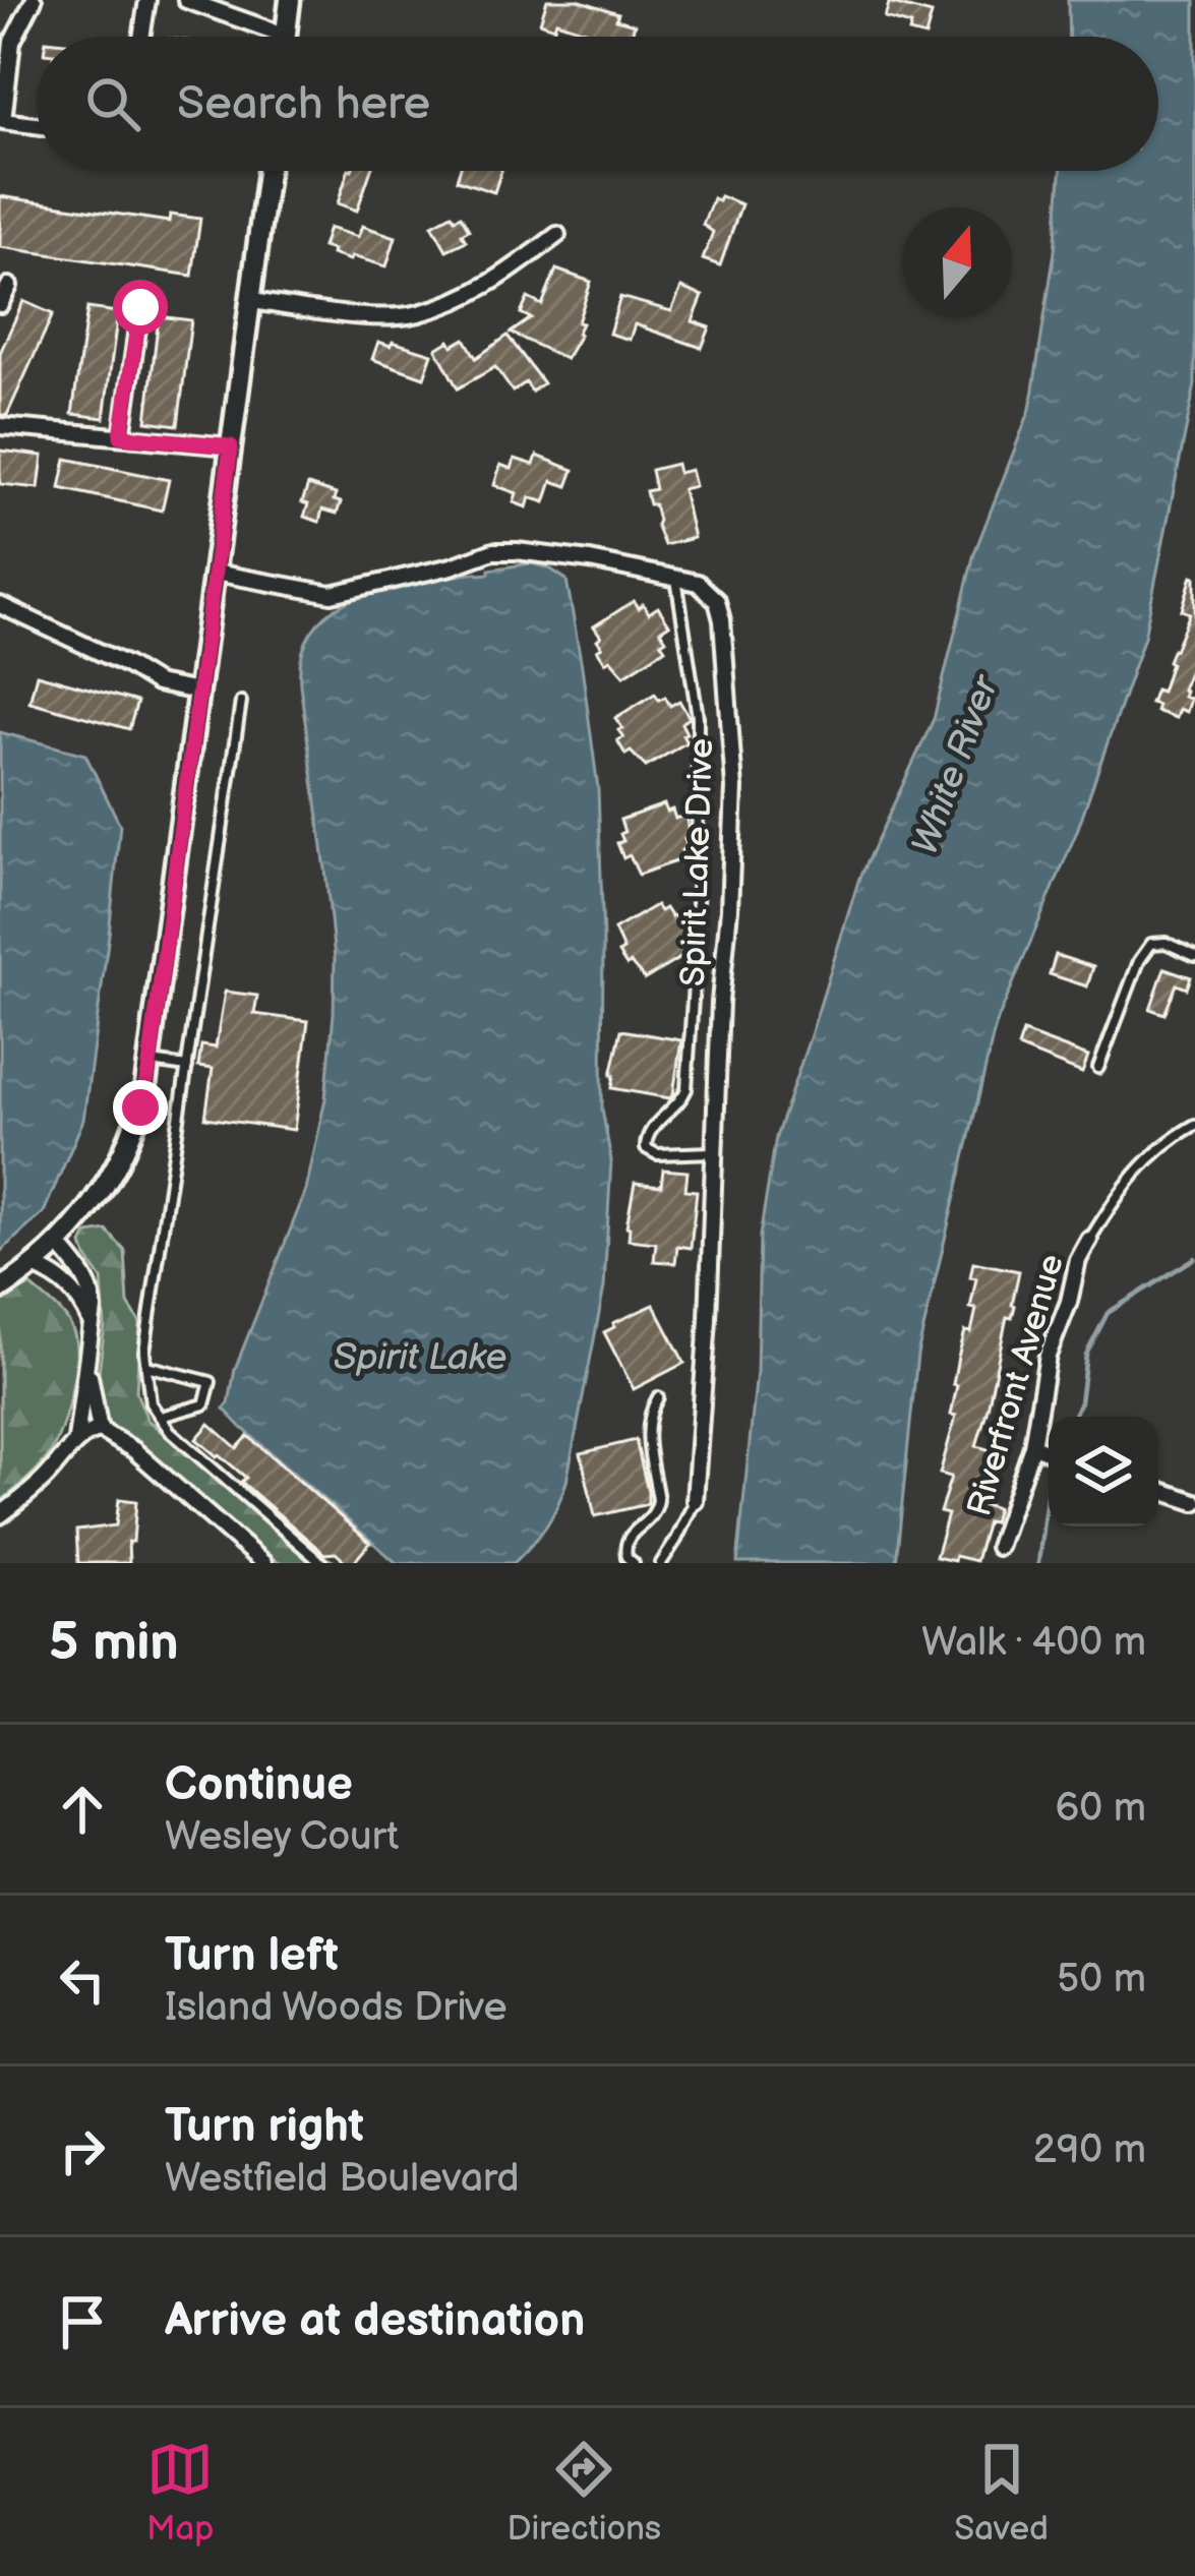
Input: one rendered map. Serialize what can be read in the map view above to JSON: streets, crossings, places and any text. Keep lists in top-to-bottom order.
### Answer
{
  "streets": {
    "street": ["Spirit Lake Drive", "Riverfront Avenue"]
  },
  "water": ["White River", "Spirit Lake"],
  "north": "top",
  "page": {
    "search": "Search here",
    "heading": ["5 min", "Walk · 400 m"],
    "list": [
      ["Continue", "Wesley Court", "60 m"],
      ["Turn left", "Island Woods Drive", "50 m"],
      ["Turn right", "Westfield Boulevard", "290 m"],
      "Arrive at destination"
    ],
    "nav": ["Map", "Directions", "Saved"]
  }
}
